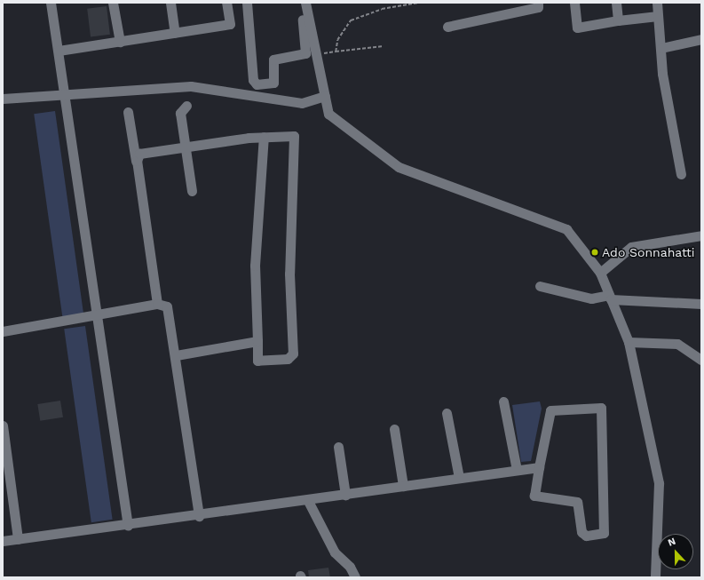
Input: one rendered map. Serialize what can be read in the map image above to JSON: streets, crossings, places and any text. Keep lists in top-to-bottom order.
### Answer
{
  "places": ["Ado Sonnahatti"],
  "north": "top"
}
